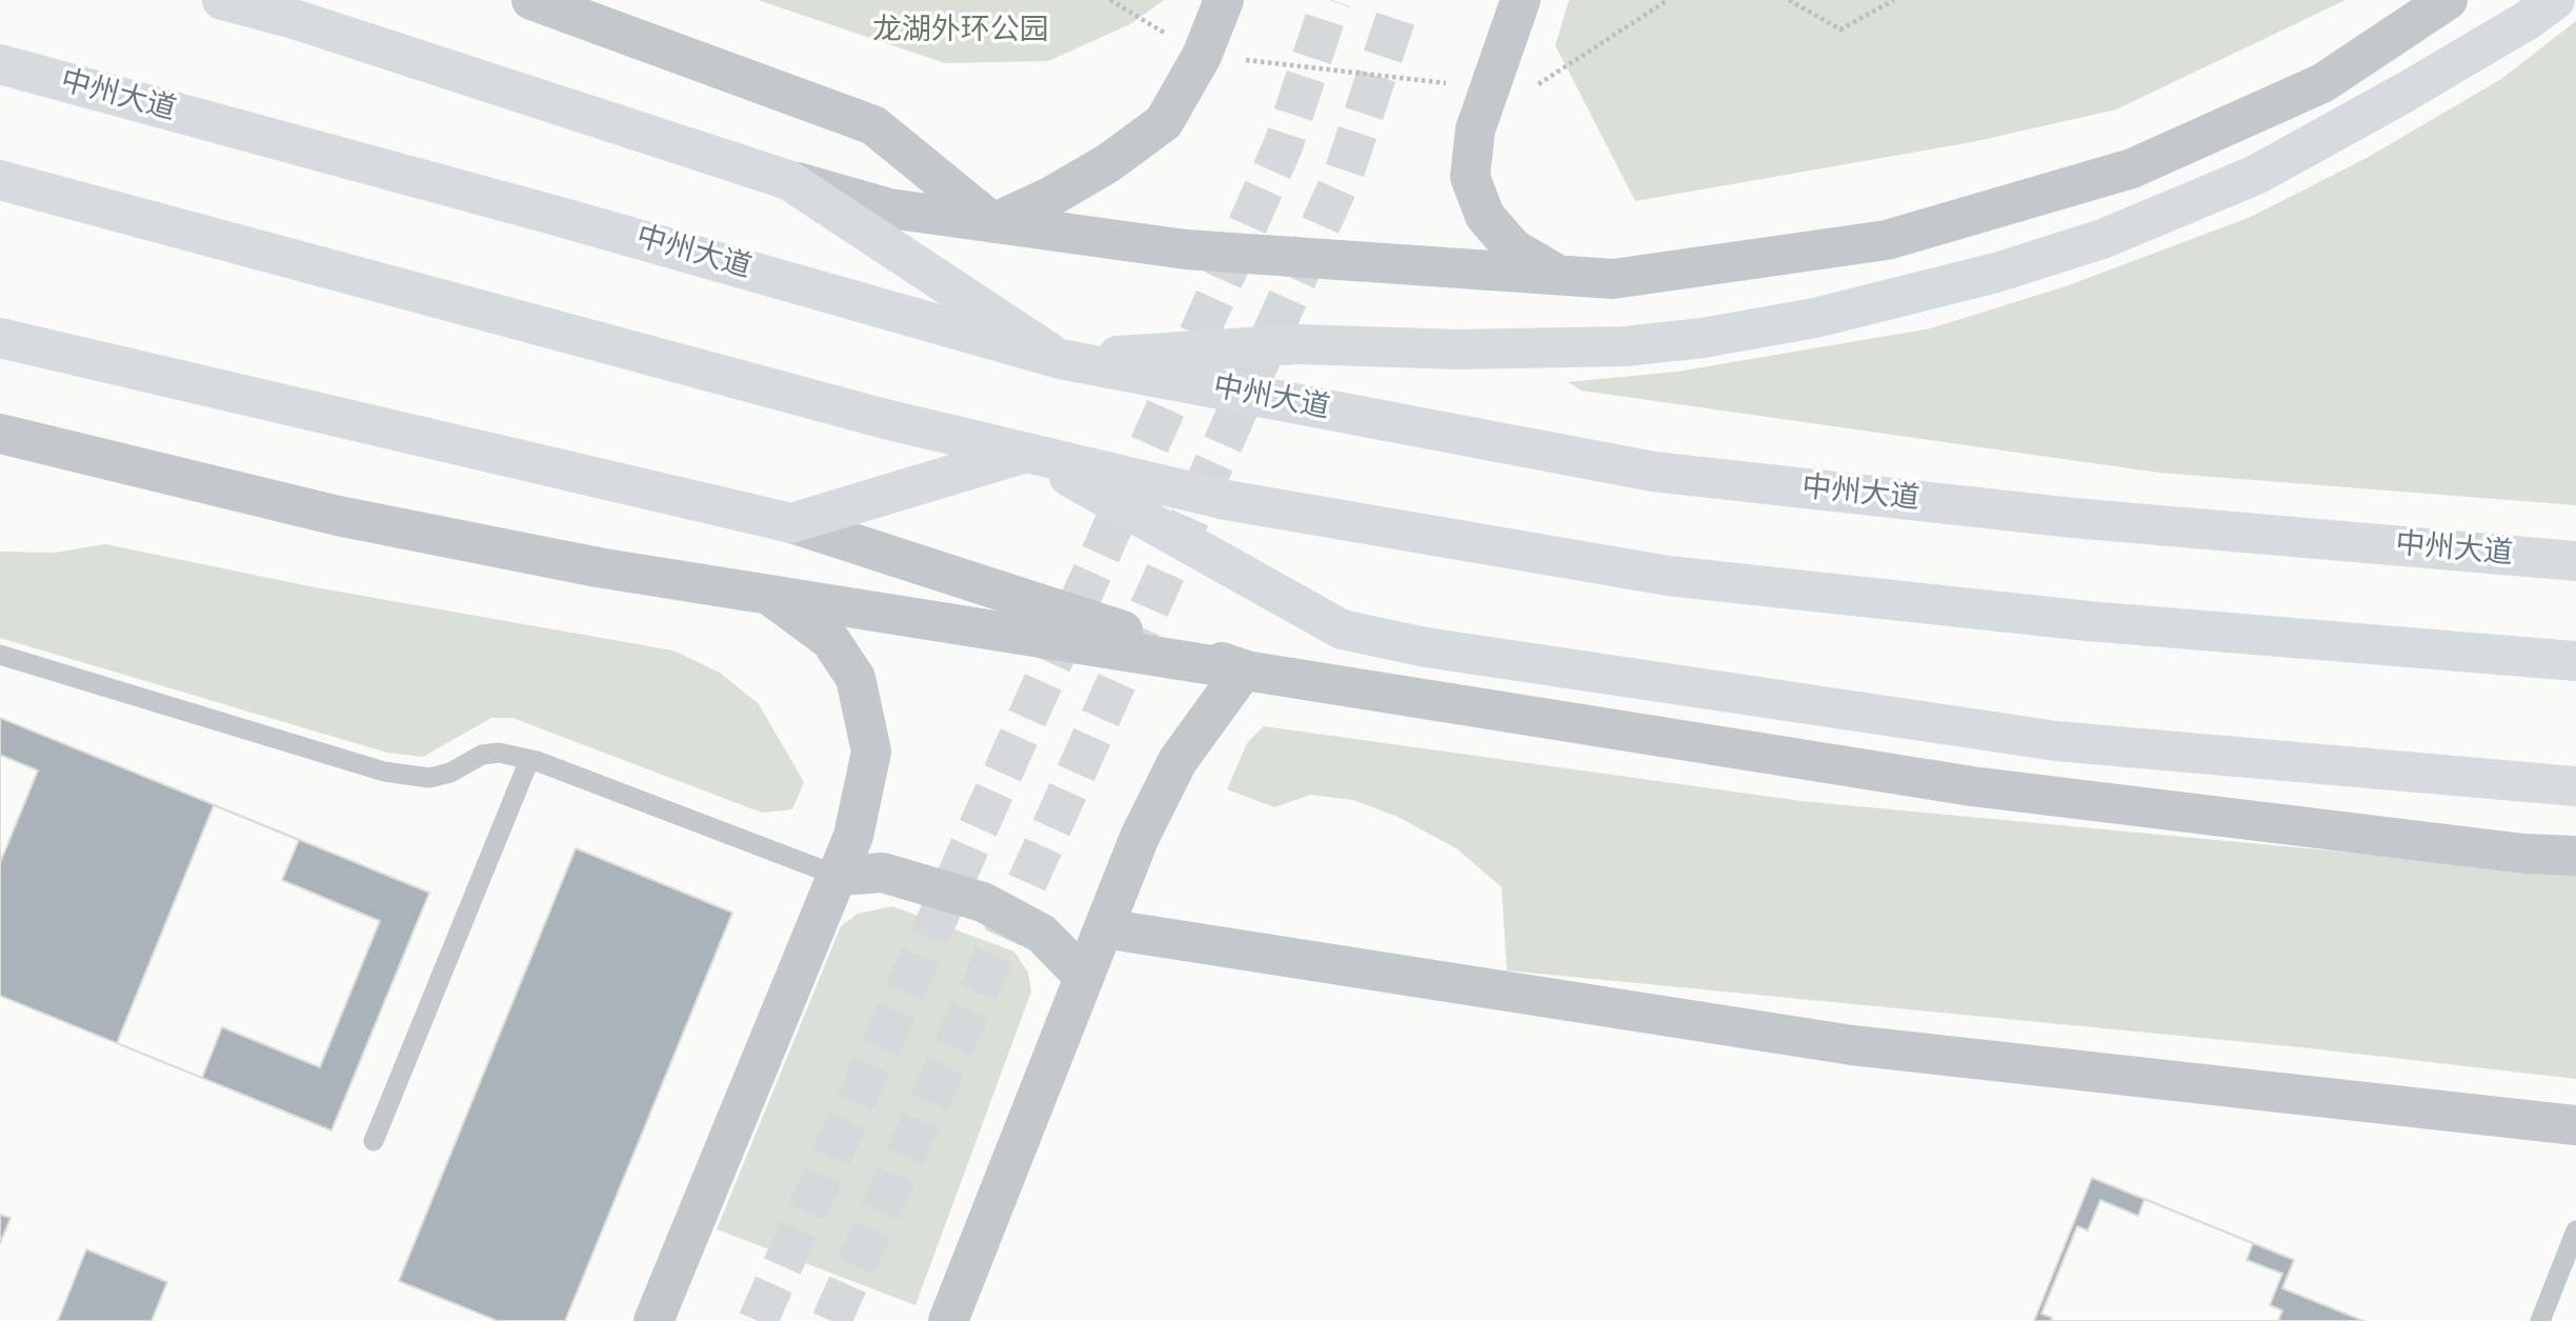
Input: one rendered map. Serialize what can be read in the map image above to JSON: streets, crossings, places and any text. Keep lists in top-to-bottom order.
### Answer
{
  "streets": {
    "main road": ["中州大道"]
  },
  "parks": ["龙湖外环公园"]
}
